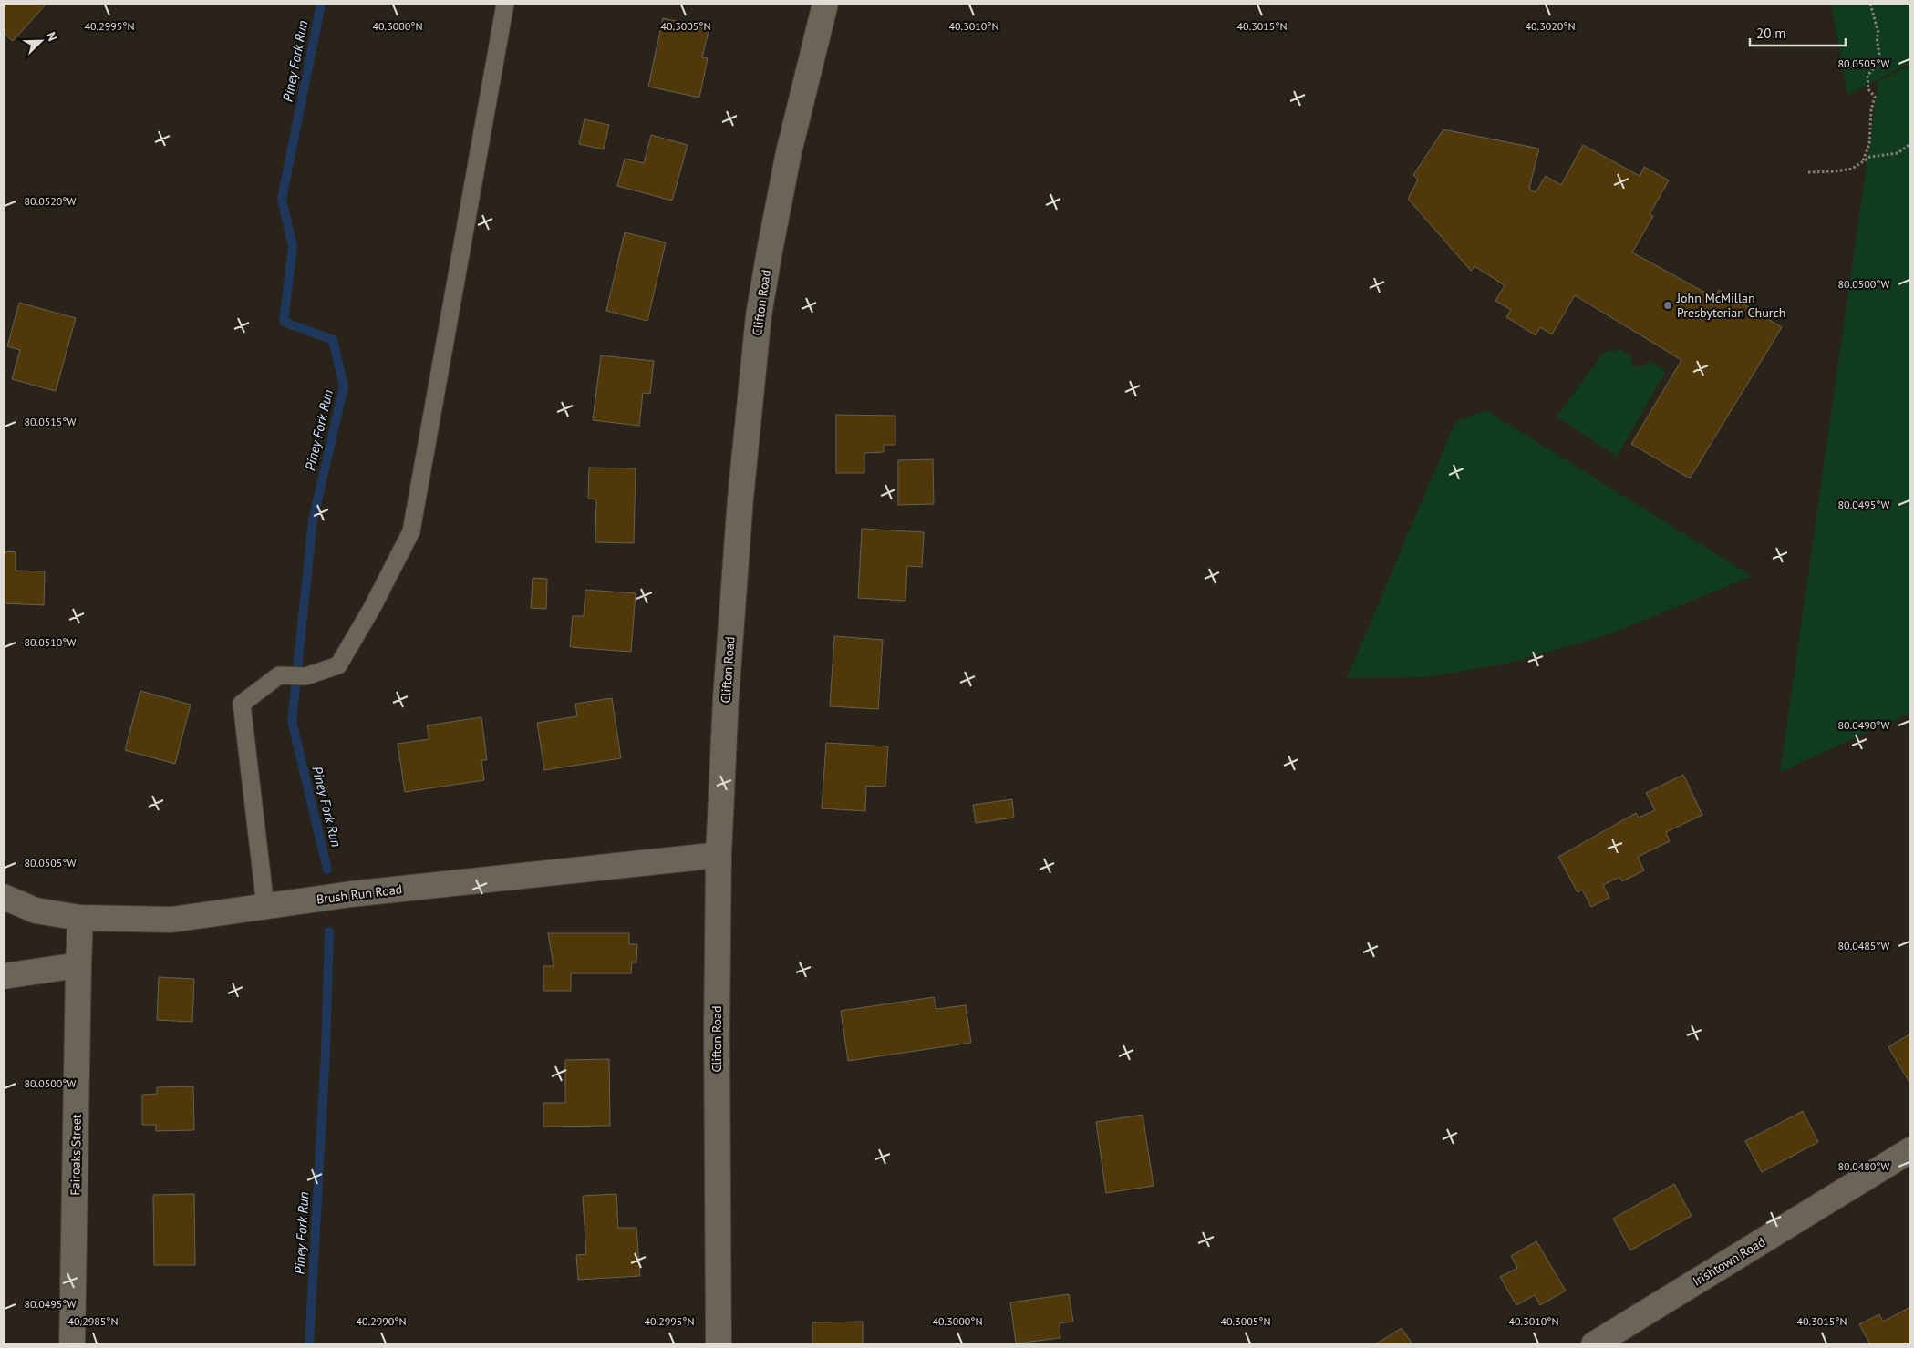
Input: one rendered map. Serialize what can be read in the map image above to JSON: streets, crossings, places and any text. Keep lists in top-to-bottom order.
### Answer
{
  "streets": {
    "street": [
      "Clifton Road",
      "Brush Run Road",
      "Fairoaks Street",
      "Irishtown Road"
    ]
  },
  "crossings": [
    ["Clifton Road", "Brush Run Road"],
    ["Brush Run Road", "Fairoaks Street"]
  ],
  "water": ["Piney Fork Run"],
  "places": ["John McMillan Presbyterian Church"],
  "scale_bar": "20 m",
  "north": "top right",
  "coordinates": [
    "40.2995°N",
    "40.3005°N",
    "40.3010°N",
    "40.3015°N",
    "40.3020°N",
    "40.3000°N",
    "80.0505°W",
    "80.0520°W",
    "80.0500°W",
    "80.0515°W",
    "80.0495°W",
    "80.0510°W",
    "80.0490°W",
    "80.0485°W",
    "80.0480°W",
    "40.2985°N",
    "40.2990°N"
  ]
}
